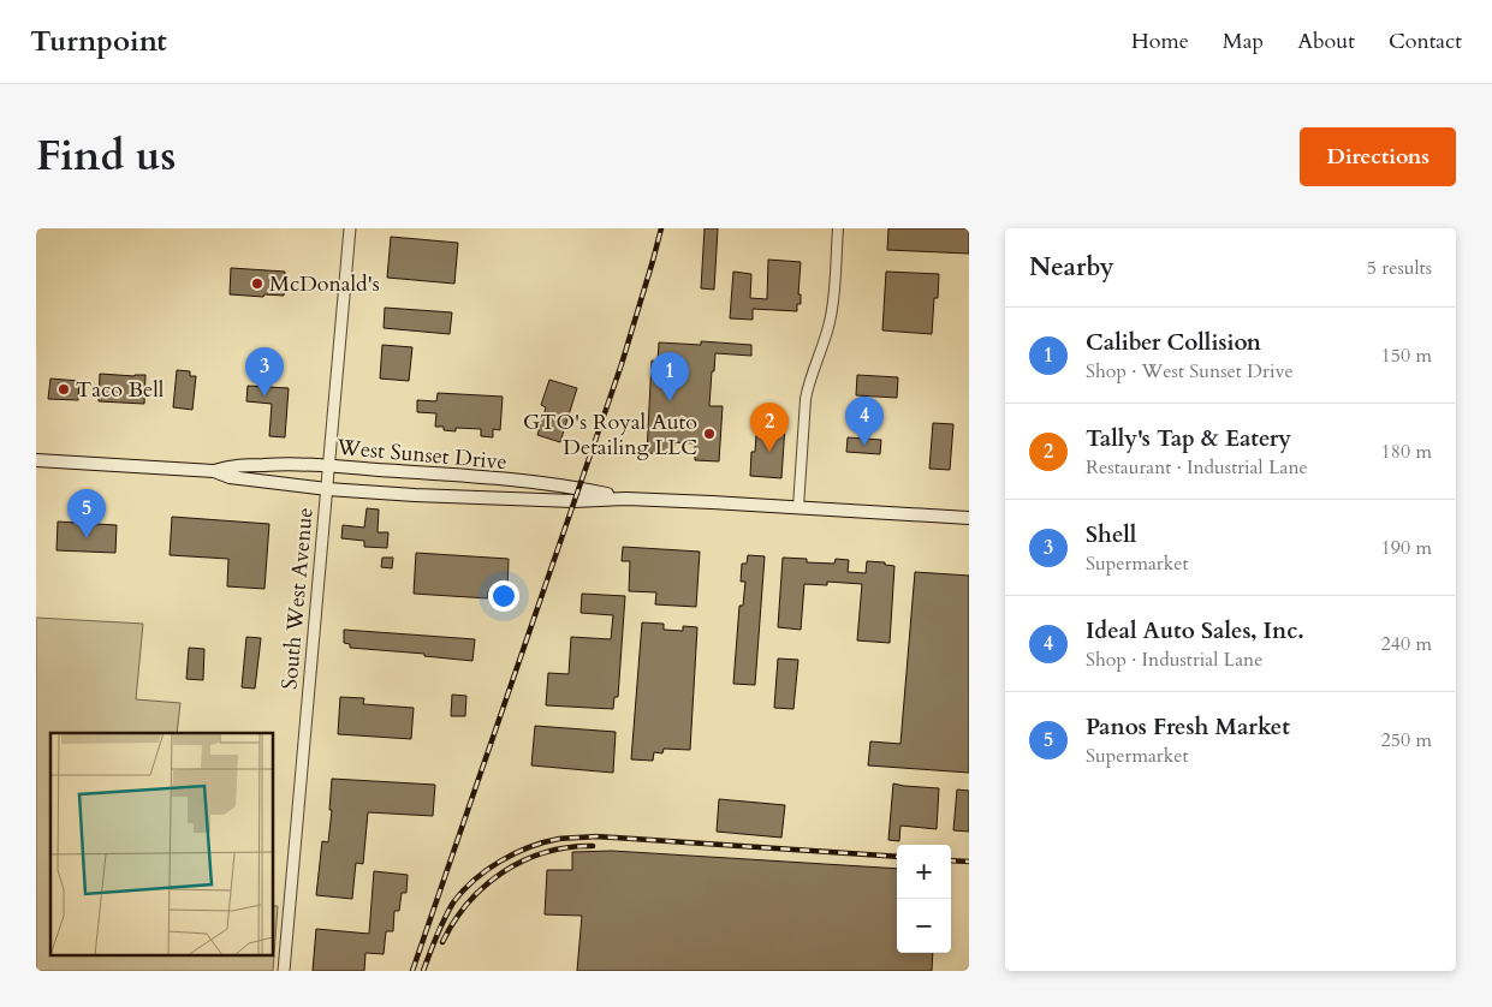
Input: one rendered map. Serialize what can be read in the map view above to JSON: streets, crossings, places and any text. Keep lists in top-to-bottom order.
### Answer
{
  "streets": {
    "main road": ["West Sunset Drive"],
    "street": ["South West Avenue"]
  },
  "crossings": [
    ["West Sunset Drive", "South West Avenue"]
  ],
  "places": ["McDonald's", "Taco Bell", "GTO's Royal Auto Detailing LLC"],
  "page": {
    "header": "Turnpoint",
    "nav": [
      "Home",
      "Map",
      "About",
      "Contact"
    ],
    "title": "Find us",
    "buttons": "Directions",
    "heading": ["Nearby", "5 results"],
    "list": [
      {
        "mark": "1",
        "name": "Caliber Collision",
        "note": "Shop · West Sunset Drive",
        "value": "150 m"
      },
      {
        "mark": "2",
        "name": "Tally's Tap & Eatery",
        "note": "Restaurant · Industrial Lane",
        "value": "180 m"
      },
      {
        "mark": "3",
        "name": "Shell",
        "note": "Supermarket",
        "value": "190 m"
      },
      {
        "mark": "4",
        "name": "Ideal Auto Sales, Inc.",
        "note": "Shop · Industrial Lane",
        "value": "240 m"
      },
      {
        "mark": "5",
        "name": "Panos Fresh Market",
        "note": "Supermarket",
        "value": "250 m"
      }
    ],
    "pins": [
      "3",
      "1",
      "4",
      "2",
      "5"
    ],
    "map_buttons": ["+", "−"]
  }
}
